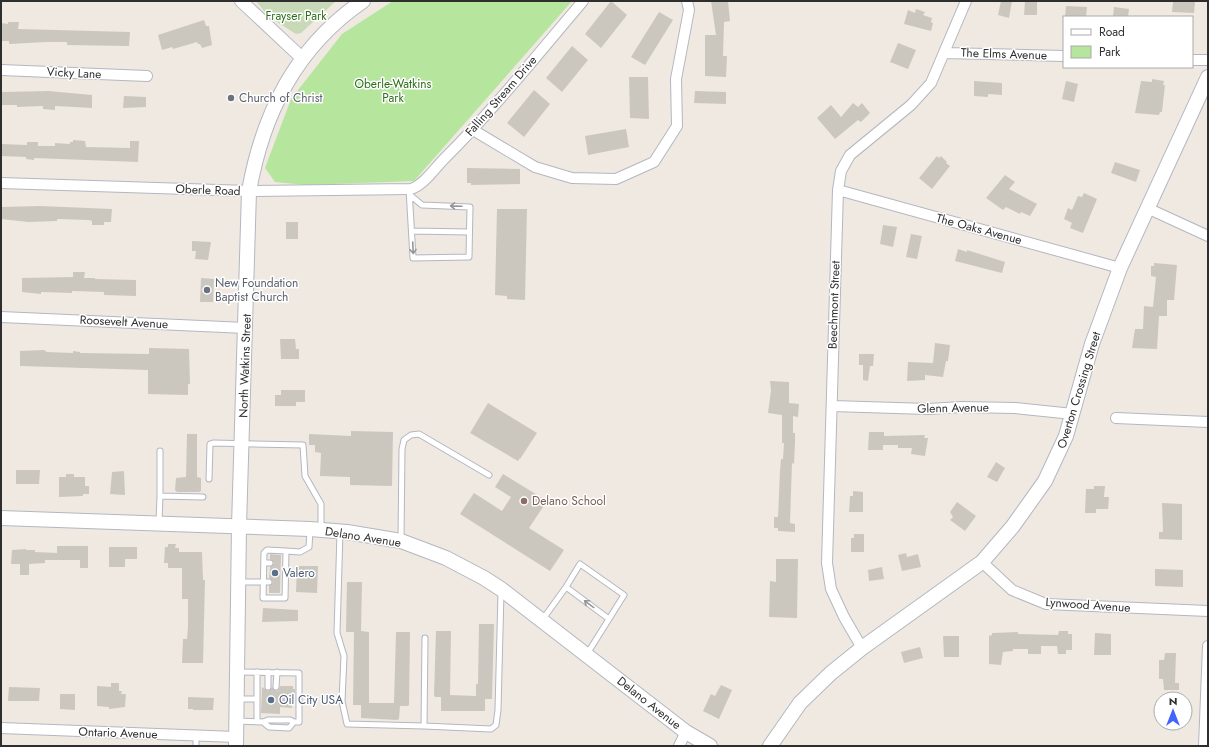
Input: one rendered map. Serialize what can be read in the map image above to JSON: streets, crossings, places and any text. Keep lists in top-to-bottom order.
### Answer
{
  "streets": {
    "main road": ["North Watkins Street", "Overton Crossing Street", "Delano Avenue"],
    "street": [
      "The Elms Avenue",
      "Vicky Lane",
      "Falling Stream Drive",
      "Oberle Road",
      "The Oaks Avenue",
      "Beechmont Street",
      "Roosevelt Avenue",
      "Glenn Avenue",
      "Lynwood Avenue",
      "Ontario Avenue"
    ]
  },
  "crossings": [
    ["The Elms Avenue", "Beechmont Street"],
    ["Falling Stream Drive", "Oberle Road"],
    ["Oberle Road", "North Watkins Street"],
    ["The Oaks Avenue", "Beechmont Street"],
    ["The Oaks Avenue", "Overton Crossing Street"],
    ["Beechmont Street", "Overton Crossing Street"],
    ["Beechmont Street", "Glenn Avenue"],
    ["Roosevelt Avenue", "North Watkins Street"],
    ["North Watkins Street", "Delano Avenue"],
    ["North Watkins Street", "Ontario Avenue"],
    ["Overton Crossing Street", "Glenn Avenue"],
    ["Overton Crossing Street", "Lynwood Avenue"]
  ],
  "parks": ["Frayser Park", "Oberle-Watkins Park"],
  "places": [
    "Church of Christ",
    "New Foundation Baptist Church",
    "Delano School",
    "Valero",
    "Oil City USA"
  ],
  "legend": ["Road", "Park"],
  "north": "top"
}
